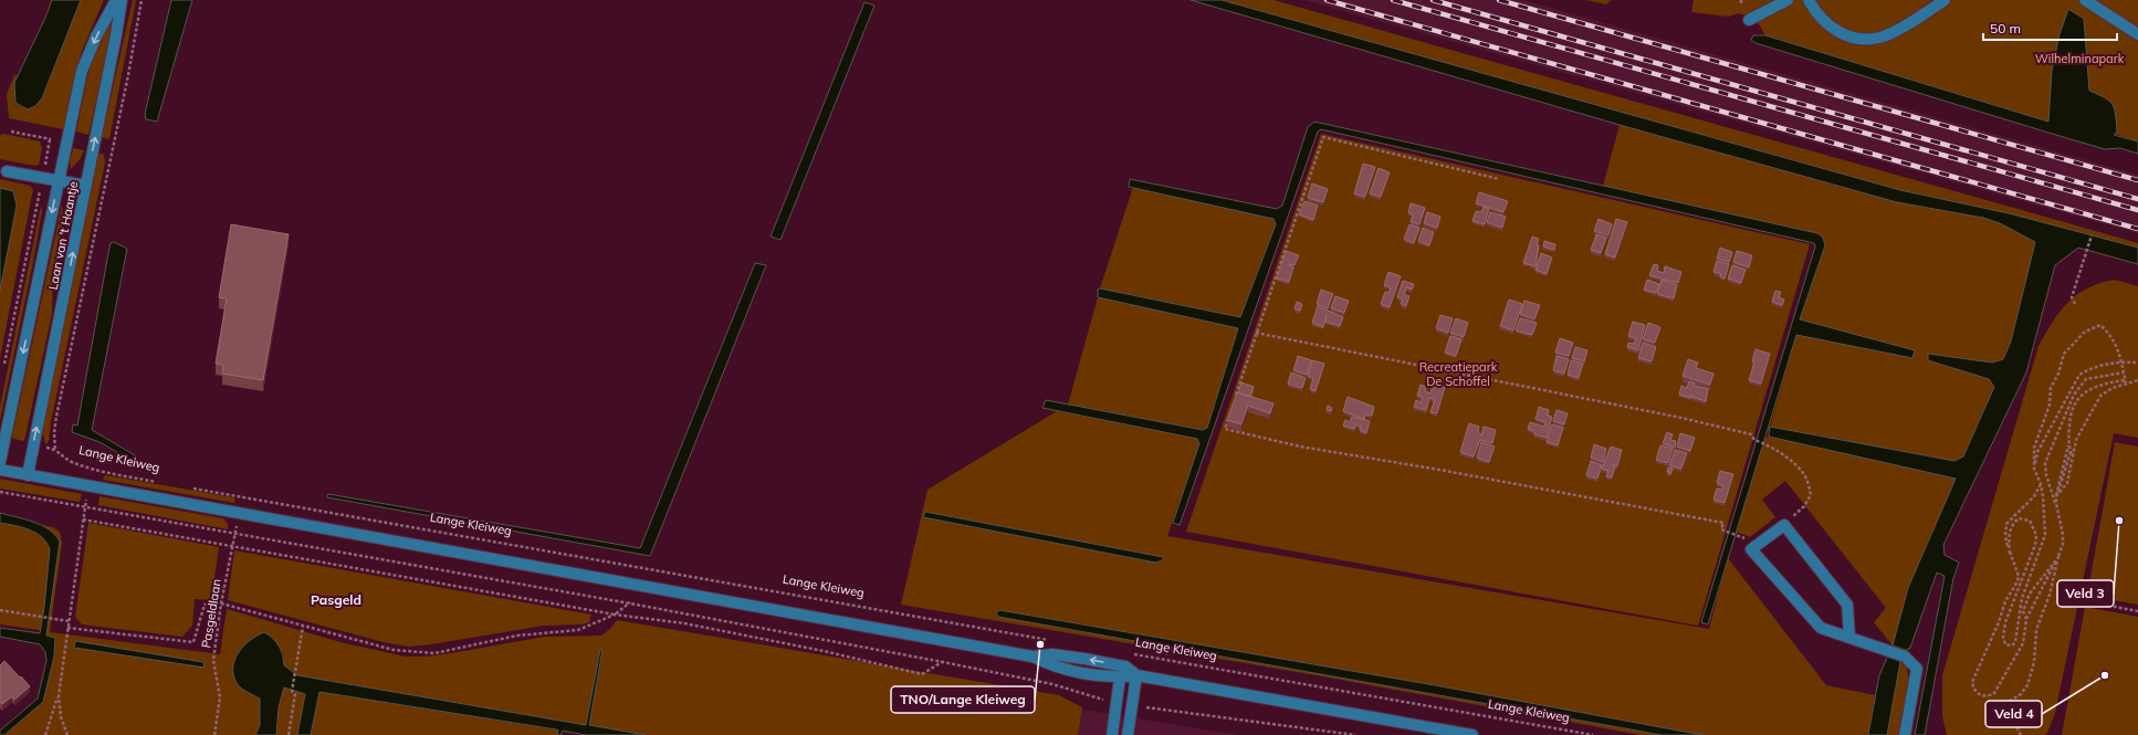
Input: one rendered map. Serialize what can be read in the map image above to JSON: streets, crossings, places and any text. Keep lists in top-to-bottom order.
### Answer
{
  "streets": {
    "street": ["Laan van 't Haantje"],
    "path": ["Lange Kleiweg", "Pasgeldlaan"]
  },
  "crossings": [
    ["Lange Kleiweg", "Pasgeldlaan"]
  ],
  "districts": ["Pasgeld"],
  "parks": ["Wilhelminapark", "Recreatiepark De Schoffel"],
  "places": ["Veld 3", "TNO/Lange Kleiweg", "Veld 4"],
  "scale_bar": "50 m"
}
